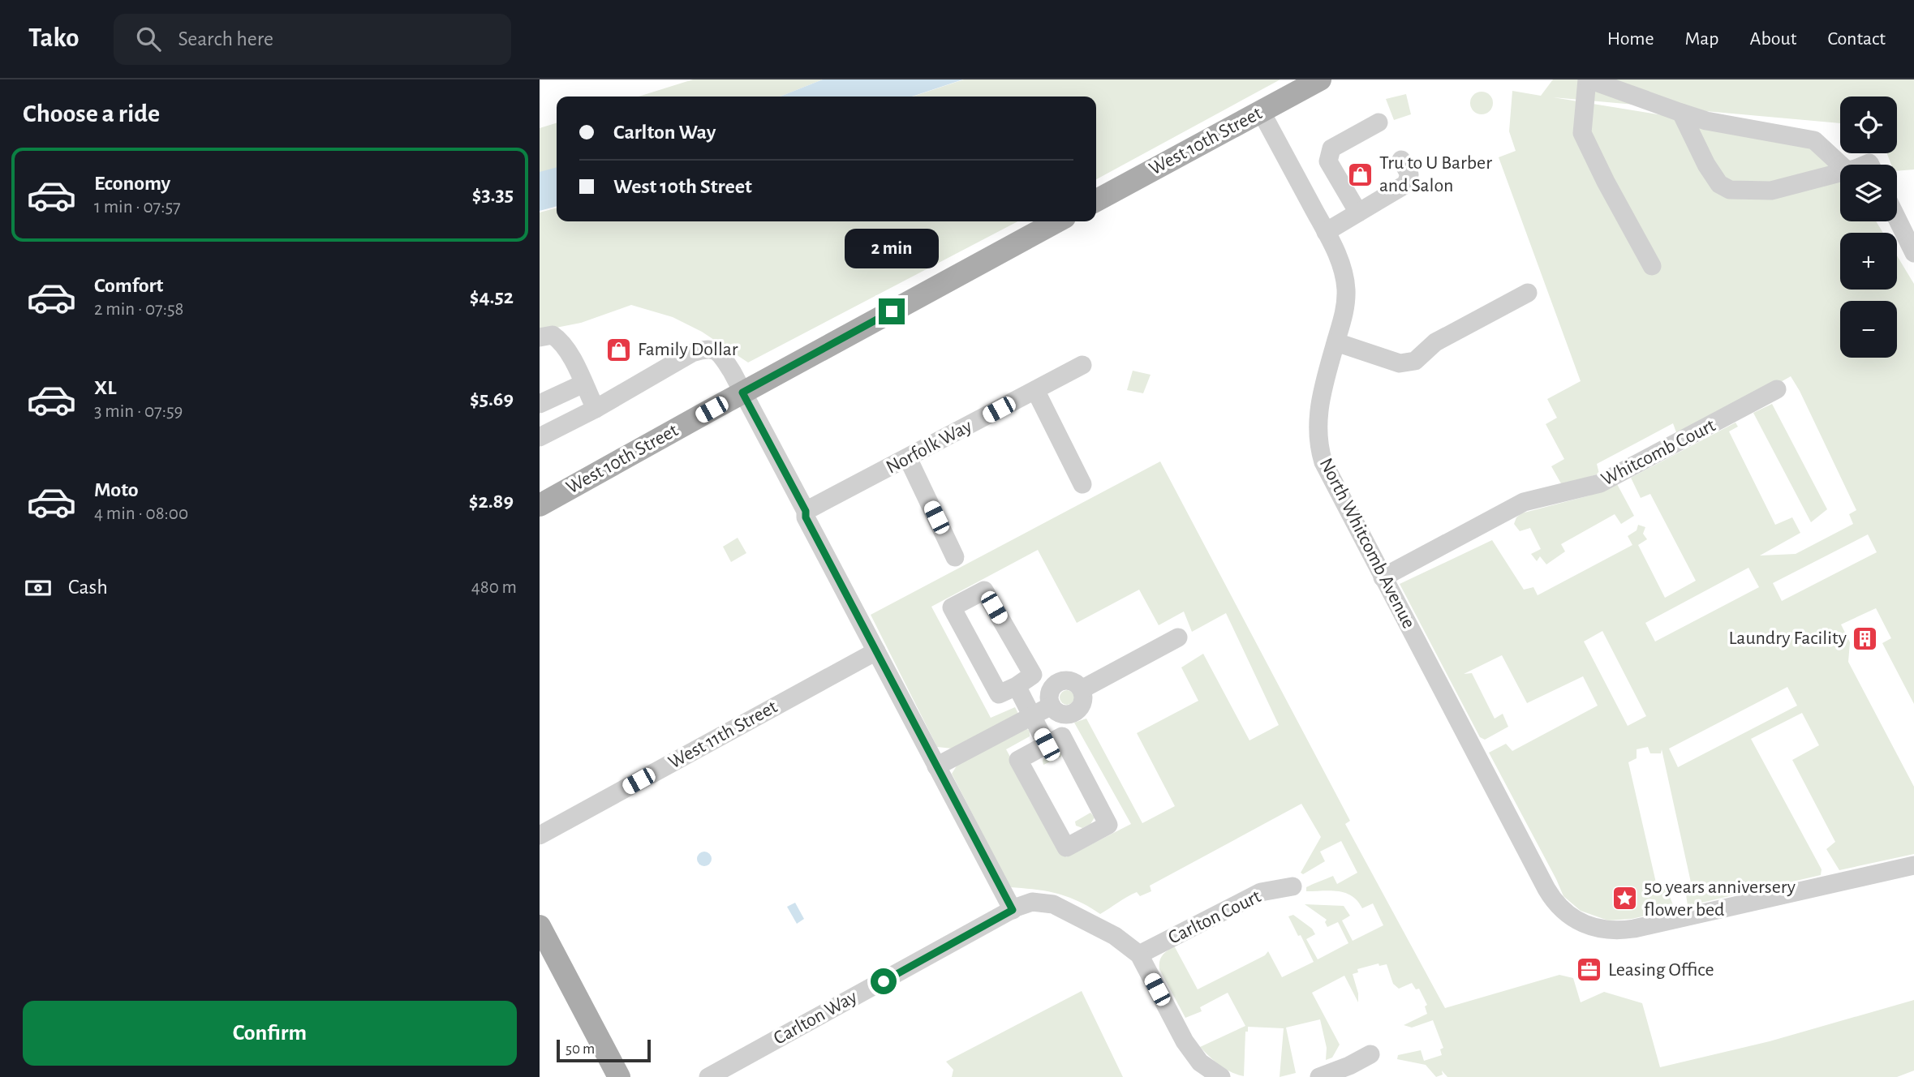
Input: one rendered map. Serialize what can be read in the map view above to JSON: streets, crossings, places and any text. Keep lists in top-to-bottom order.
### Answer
{
  "streets": {
    "main road": ["West 10th Street"],
    "street": [
      "Norfolk Way",
      "Whitcomb Court",
      "North Whitcomb Avenue",
      "West 11th Street",
      "Carlton Court",
      "Carlton Way"
    ]
  },
  "crossings": [
    ["West 10th Street", "North Whitcomb Avenue"],
    ["Whitcomb Court", "North Whitcomb Avenue"],
    ["Carlton Court", "Carlton Way"]
  ],
  "places": {
    "shop": ["Tru to U Barber and Salon", "Family Dollar"],
    "building": ["Laundry Facility"],
    "place": ["50 years anniversery flower bed"],
    "office": ["Leasing Office"]
  },
  "scale_bar": "50 m",
  "page": {
    "header": "Tako",
    "search": "Search here",
    "nav": [
      "Home",
      "Map",
      "About",
      "Contact"
    ],
    "heading": "Choose a ride",
    "map_buttons": ["+", "−"],
    "banner": ["Carlton Way", "West 10th Street"],
    "list": [
      {
        "name": "Economy",
        "note": "1 min · 07:57",
        "value": "$3.35"
      },
      {
        "name": "Comfort",
        "note": "2 min · 07:58",
        "value": "$4.52"
      },
      {
        "name": "XL",
        "note": "3 min · 07:59",
        "value": "$5.69"
      },
      {
        "name": "Moto",
        "note": "4 min · 08:00",
        "value": "$2.89"
      }
    ],
    "bubble": "2 min",
    "pay": ["Cash", "480 m"],
    "buttons": "Confirm",
    "scale": "50 m"
  }
}
